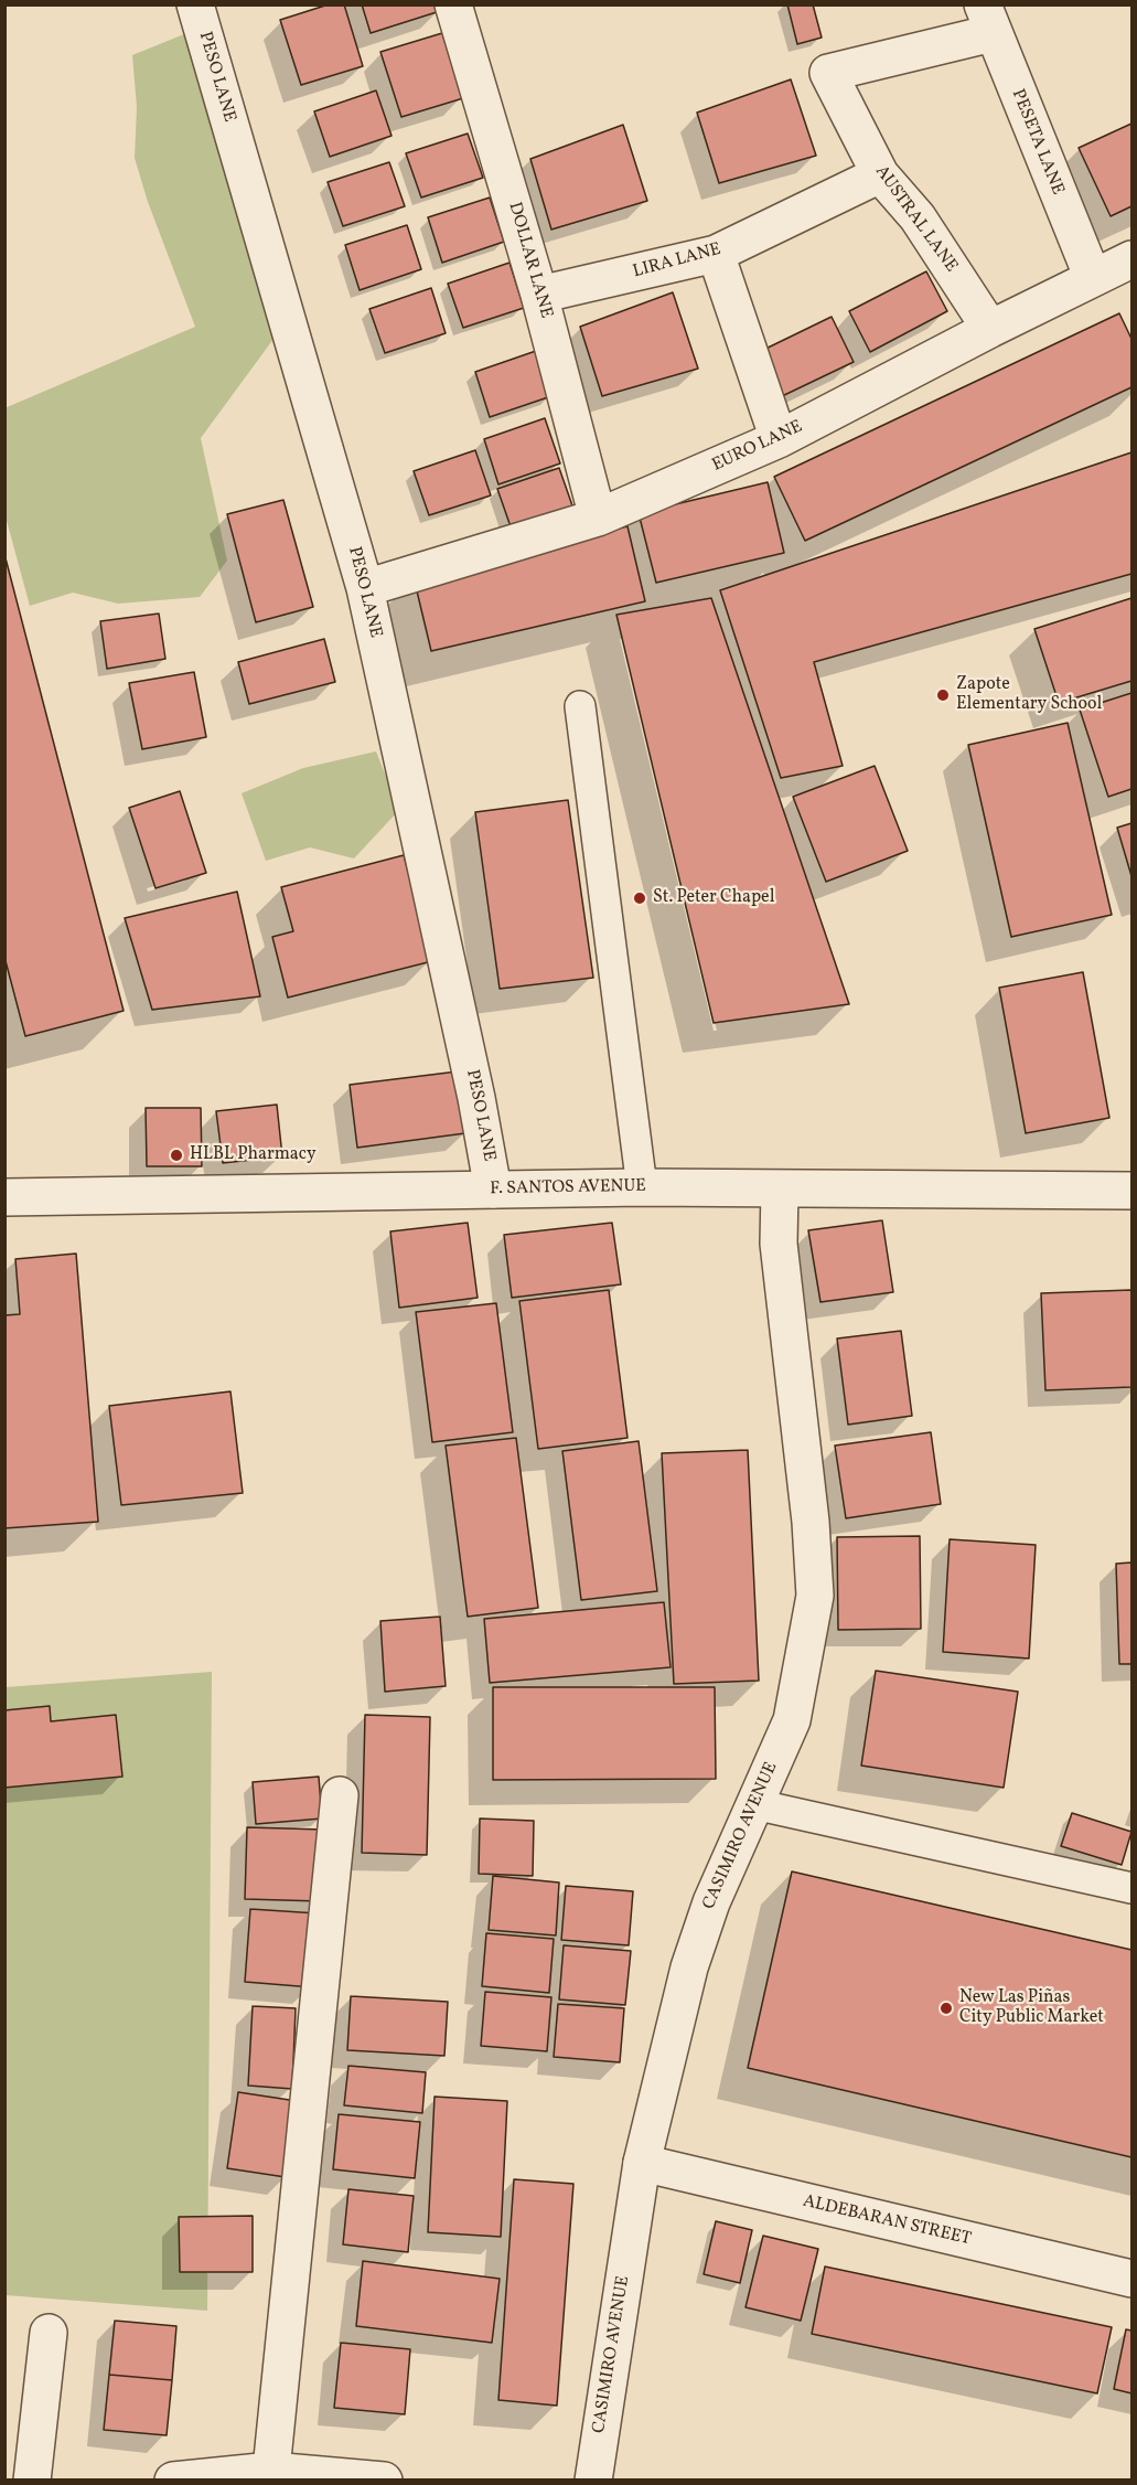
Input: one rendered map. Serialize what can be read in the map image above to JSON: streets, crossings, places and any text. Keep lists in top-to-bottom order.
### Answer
{
  "streets": {
    "street": [
      "PESO LANE",
      "PESETA LANE",
      "AUSTRAL LANE",
      "DOLLAR LANE",
      "LIRA LANE",
      "EURO LANE",
      "F. SANTOS AVENUE",
      "CASIMIRO AVENUE",
      "ALDEBARAN STREET"
    ]
  },
  "crossings": [
    ["PESO LANE", "EURO LANE"],
    ["PESO LANE", "F. SANTOS AVENUE"],
    ["PESETA LANE", "AUSTRAL LANE"],
    ["PESETA LANE", "EURO LANE"],
    ["AUSTRAL LANE", "LIRA LANE"],
    ["AUSTRAL LANE", "EURO LANE"],
    ["DOLLAR LANE", "LIRA LANE"],
    ["DOLLAR LANE", "EURO LANE"],
    ["F. SANTOS AVENUE", "CASIMIRO AVENUE"],
    ["CASIMIRO AVENUE", "ALDEBARAN STREET"]
  ],
  "places": [
    "Zapote Elementary School",
    "St. Peter Chapel",
    "HLBL Pharmacy",
    "New Las Piñas City Public Market"
  ]
}
